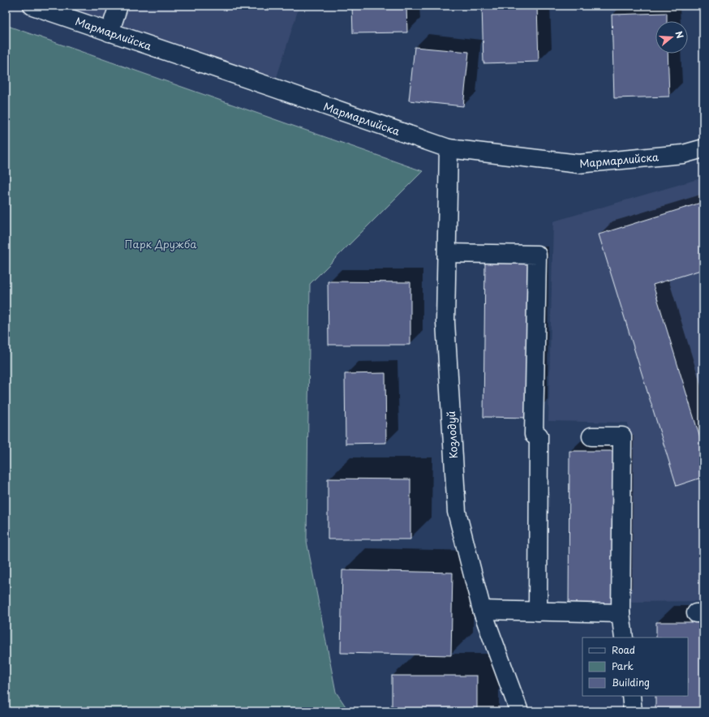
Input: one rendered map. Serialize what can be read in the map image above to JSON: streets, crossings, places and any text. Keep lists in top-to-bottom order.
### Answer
{
  "streets": {
    "street": ["Мармарлийска", "Козлодуй"]
  },
  "crossings": [
    ["Мармарлийска", "Козлодуй"]
  ],
  "parks": ["Парк Дружба"],
  "legend": ["Road", "Park", "Building"],
  "north": "right"
}
